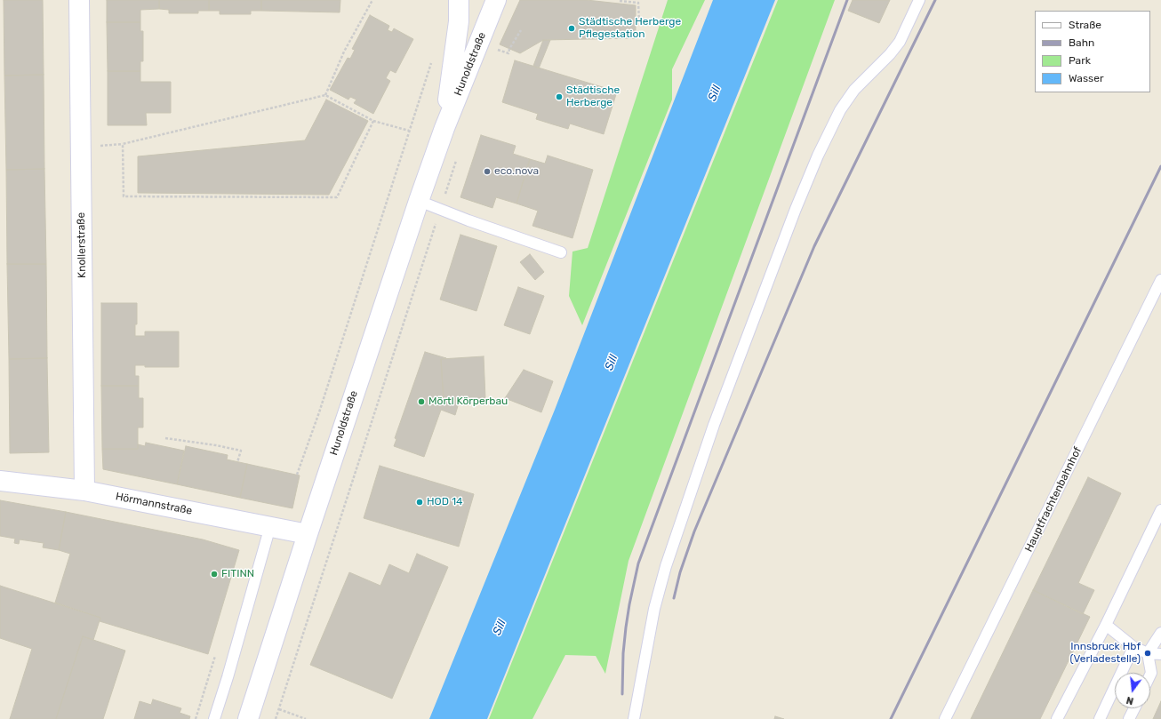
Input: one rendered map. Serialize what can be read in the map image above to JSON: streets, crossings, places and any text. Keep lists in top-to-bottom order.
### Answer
{
  "streets": {
    "street": ["Hunoldstraße", "Knollerstraße", "Hörmannstraße"],
    "lane": ["Hauptfrachtenbahnhof"]
  },
  "crossings": [
    ["Hunoldstraße", "Hörmannstraße"],
    ["Knollerstraße", "Hörmannstraße"]
  ],
  "water": ["Sill"],
  "places": [
    "Städtische Herberge Pflegestation",
    "Städtische Herberge",
    "eco.nova",
    "Mörtl Körperbau",
    "HOD 14",
    "FITINN",
    "Innsbruck Hbf (Verladestelle)"
  ],
  "legend": [
    "Straße",
    "Bahn",
    "Park",
    "Wasser"
  ],
  "north": "bottom"
}
